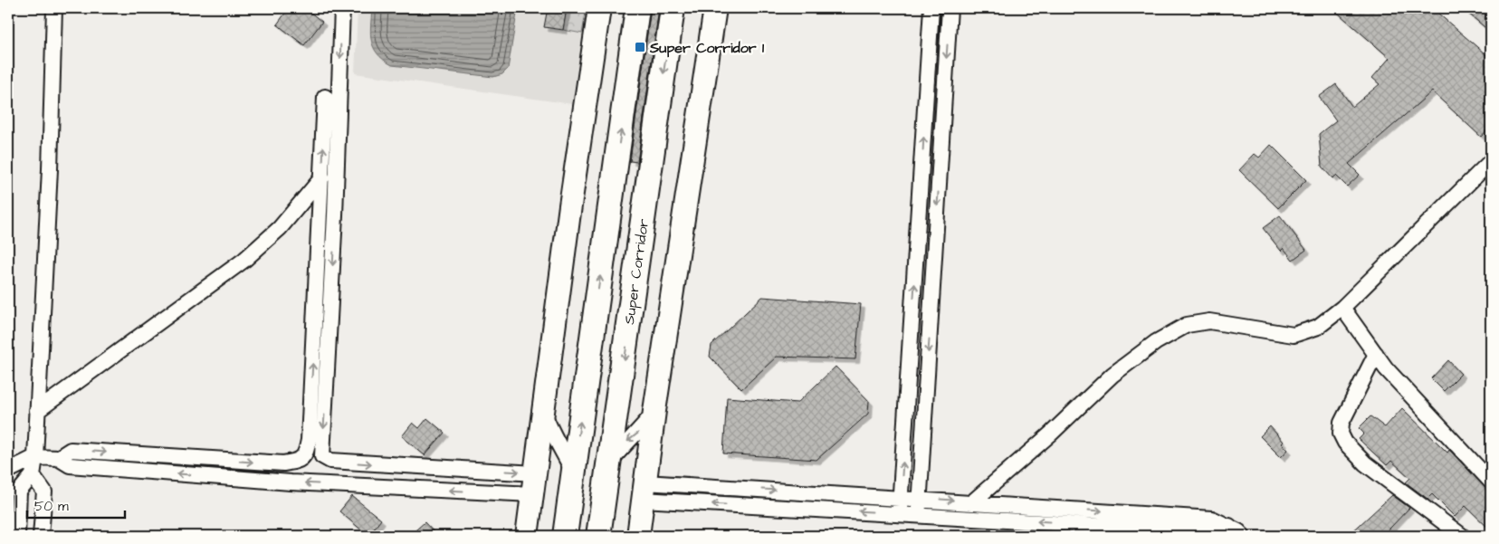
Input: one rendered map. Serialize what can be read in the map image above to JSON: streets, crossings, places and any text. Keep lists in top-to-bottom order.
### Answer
{
  "streets": {
    "main road": ["Super Corridor"]
  },
  "places": {
    "transit": ["Super Corridor 1"]
  },
  "scale_bar": "50 m"
}
